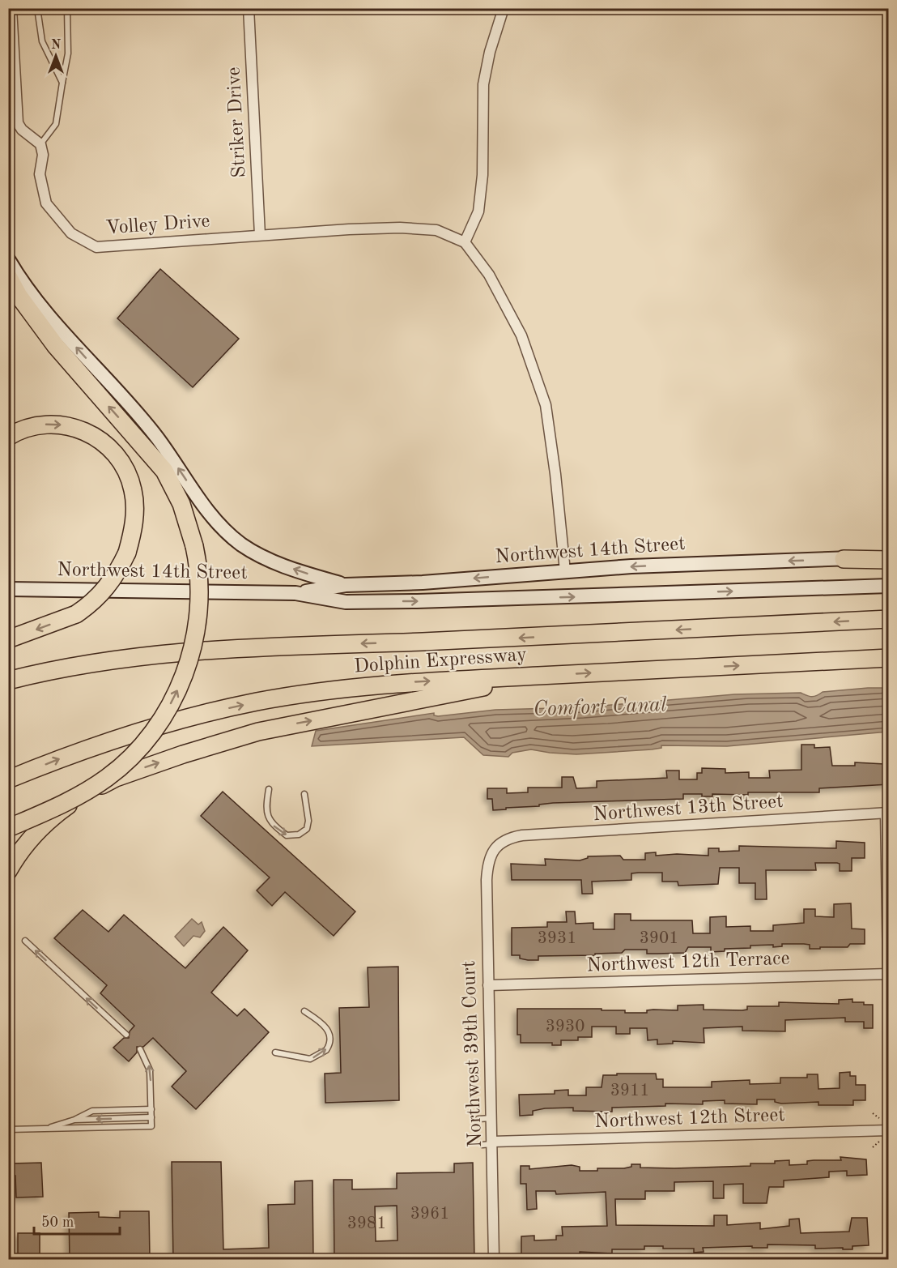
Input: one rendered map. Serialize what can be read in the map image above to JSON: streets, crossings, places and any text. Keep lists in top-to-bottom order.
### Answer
{
  "streets": {
    "highway": ["Dolphin Expressway"],
    "main road": ["Northwest 14th Street"],
    "street": [
      "Striker Drive",
      "Volley Drive",
      "Northwest 13th Street",
      "Northwest 12th Terrace",
      "Northwest 39th Court",
      "Northwest 12th Street"
    ]
  },
  "crossings": [
    ["Striker Drive", "Volley Drive"],
    ["Northwest 13th Street", "Northwest 39th Court"],
    ["Northwest 12th Terrace", "Northwest 39th Court"],
    ["Northwest 39th Court", "Northwest 12th Street"]
  ],
  "water": ["Comfort Canal"],
  "house_numbers": [
    "3931",
    "3901",
    "3930",
    "3911",
    "3961",
    "3981"
  ],
  "scale_bar": "50 m",
  "north": "top"
}
